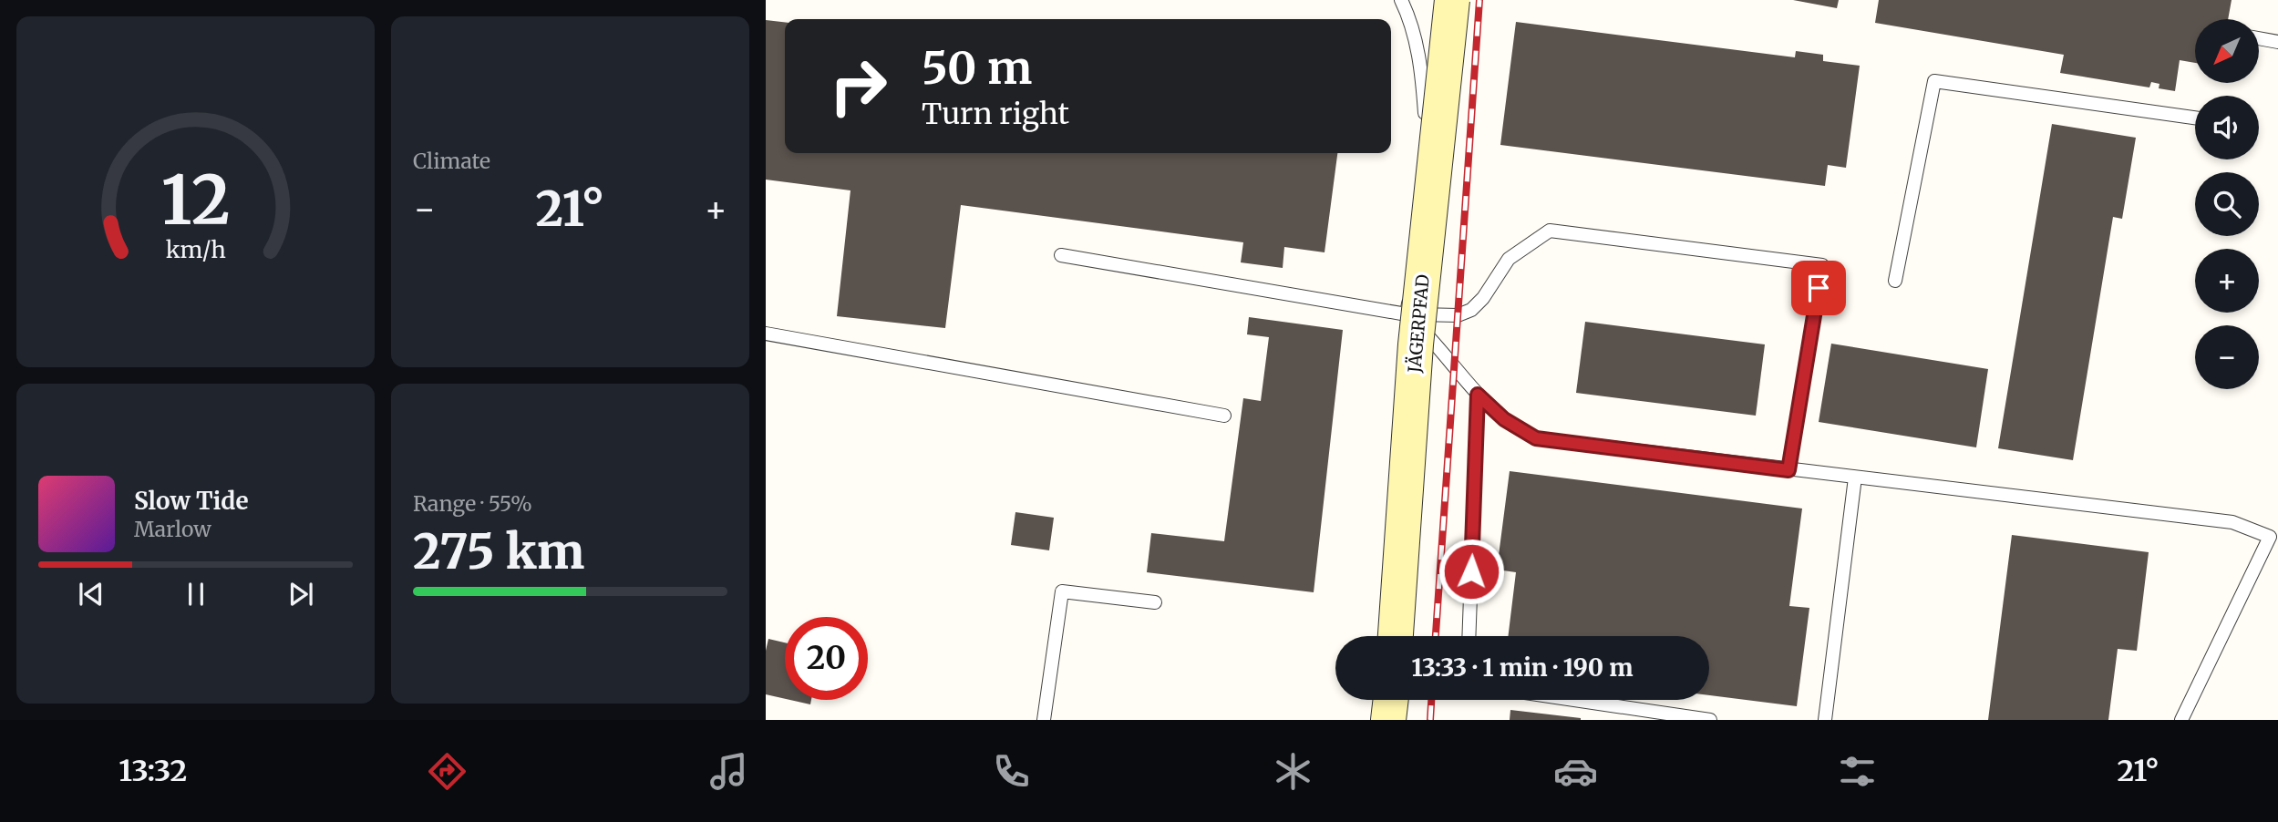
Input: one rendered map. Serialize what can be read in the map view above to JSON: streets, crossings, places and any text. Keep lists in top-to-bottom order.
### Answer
{
  "streets": {
    "main road": ["JÄGERPFAD"]
  },
  "north": "bottom left",
  "page": {
    "tile": [
      "Climate",
      ["Range · 55%", "275 km"]
    ],
    "map_buttons": ["+", "−"],
    "turn": ["50 m", "Turn right"],
    "heat": ["−", "21°", "+"],
    "song": ["Slow Tide", "Marlow"],
    "limit": "20",
    "trip": "13:33 · 1 min · 190 m",
    "tabs": ["13:32", "21°"],
    "gauge": ["12", "km/h"]
  }
}
